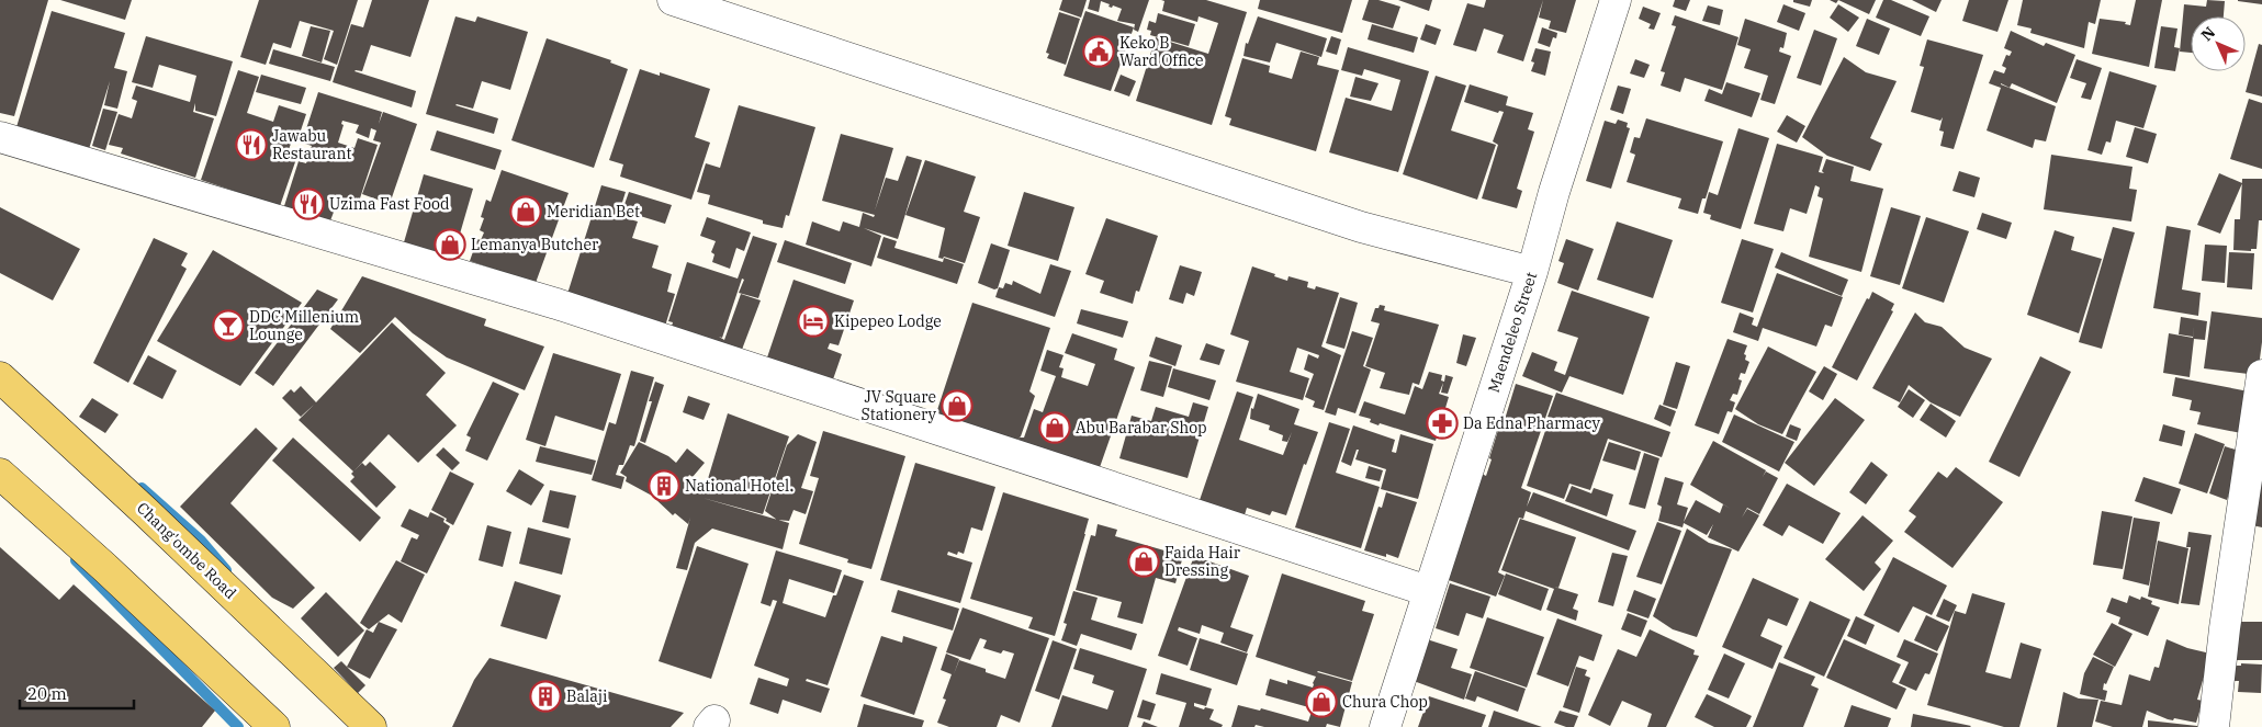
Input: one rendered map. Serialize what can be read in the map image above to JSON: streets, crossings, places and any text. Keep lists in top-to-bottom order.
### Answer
{
  "streets": {
    "main road": ["Chang'ombe Road"],
    "street": ["Maendeleo Street"]
  },
  "places": {
    "public building": ["Keko B Ward Office"],
    "restaurant": ["Jawabu Restaurant", "Uzima Fast Food"],
    "shop": [
      "Meridian Bet",
      "Lemanya Butcher",
      "JV Square Stationery",
      "Abu Barabar Shop",
      "Faida Hair Dressing",
      "Chura Chop"
    ],
    "hotel": ["Kipepeo Lodge"],
    "bar": ["DDC Millenium Lounge"],
    "pharmacy": ["Da Edna Pharmacy"],
    "building": ["National Hotel.", "Balaji"]
  },
  "scale_bar": "20 m",
  "north": "top left"
}
